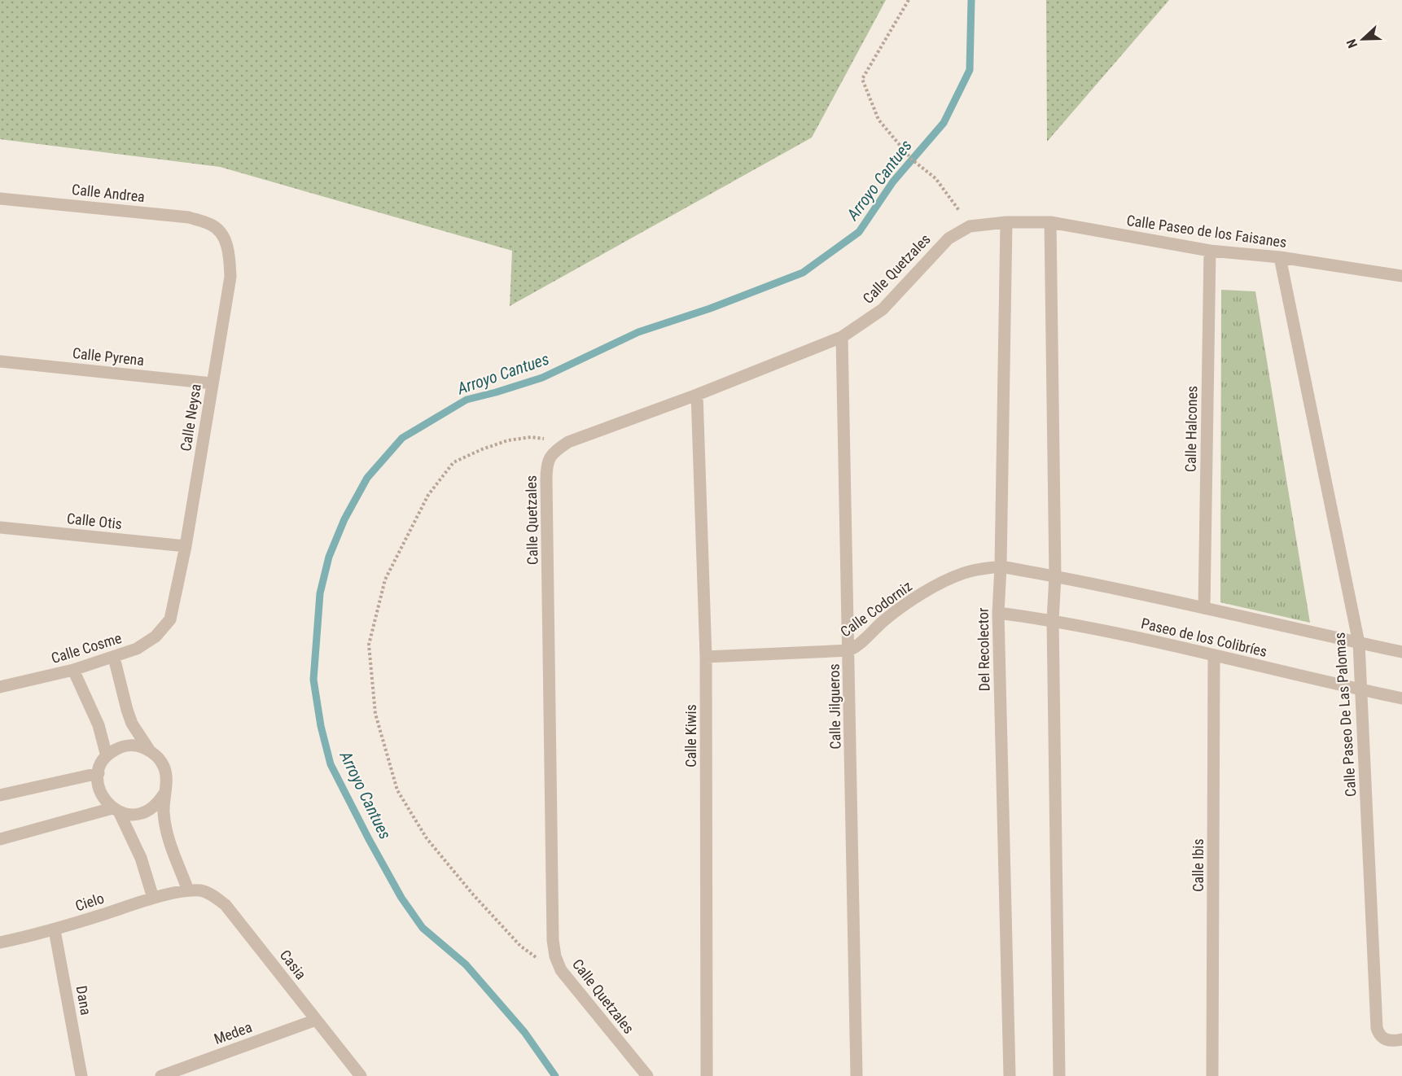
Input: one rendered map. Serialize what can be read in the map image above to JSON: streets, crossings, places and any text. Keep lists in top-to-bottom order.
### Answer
{
  "streets": {
    "street": [
      "Calle Andrea",
      "Calle Paseo de los Faisanes",
      "Calle Quetzales",
      "Calle Pyrena",
      "Calle Neysa",
      "Calle Halcones",
      "Calle Otis",
      "Calle Codorniz",
      "Paseo de los Colibríes",
      "Calle Cosme",
      "Del Recolector",
      "Calle Jilgueros",
      "Calle Paseo De Las Palomas",
      "Calle Kiwis",
      "Calle Ibis",
      "Cielo",
      "Casia",
      "Dana",
      "Medea"
    ]
  },
  "crossings": [
    ["Calle Andrea", "Calle Neysa"],
    ["Calle Paseo de los Faisanes", "Calle Quetzales"],
    ["Calle Paseo de los Faisanes", "Calle Halcones"],
    ["Calle Paseo de los Faisanes", "Del Recolector"],
    ["Calle Paseo de los Faisanes", "Calle Paseo De Las Palomas"],
    ["Calle Quetzales", "Del Recolector"],
    ["Calle Quetzales", "Calle Jilgueros"],
    ["Calle Quetzales", "Calle Kiwis"],
    ["Calle Pyrena", "Calle Neysa"],
    ["Calle Neysa", "Calle Otis"],
    ["Calle Neysa", "Calle Cosme"],
    ["Calle Halcones", "Paseo de los Colibríes"],
    ["Calle Codorniz", "Paseo de los Colibríes"],
    ["Calle Codorniz", "Del Recolector"],
    ["Calle Codorniz", "Calle Jilgueros"],
    ["Calle Codorniz", "Calle Kiwis"],
    ["Paseo de los Colibríes", "Del Recolector"],
    ["Paseo de los Colibríes", "Calle Paseo De Las Palomas"],
    ["Paseo de los Colibríes", "Calle Ibis"],
    ["Cielo", "Casia"],
    ["Cielo", "Dana"],
    ["Casia", "Medea"]
  ],
  "water": ["Arroyo Cantues"],
  "north": "left"
}
